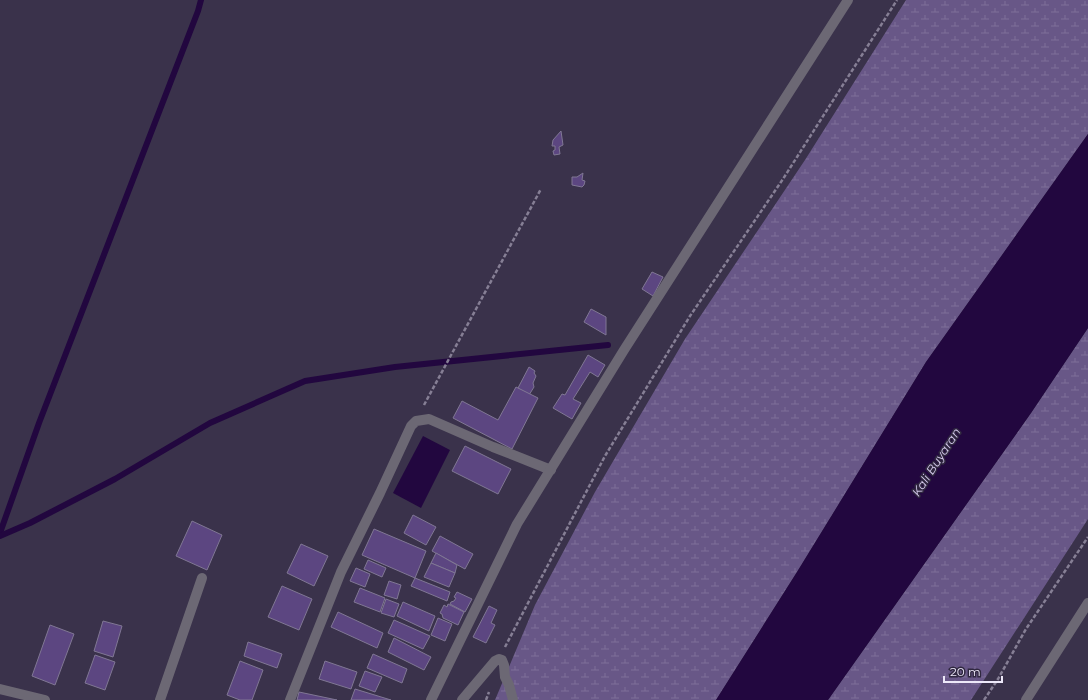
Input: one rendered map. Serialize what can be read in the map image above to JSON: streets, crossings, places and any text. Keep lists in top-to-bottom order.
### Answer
{
  "water": ["Kali Buyaran"],
  "scale_bar": "20 m"
}
